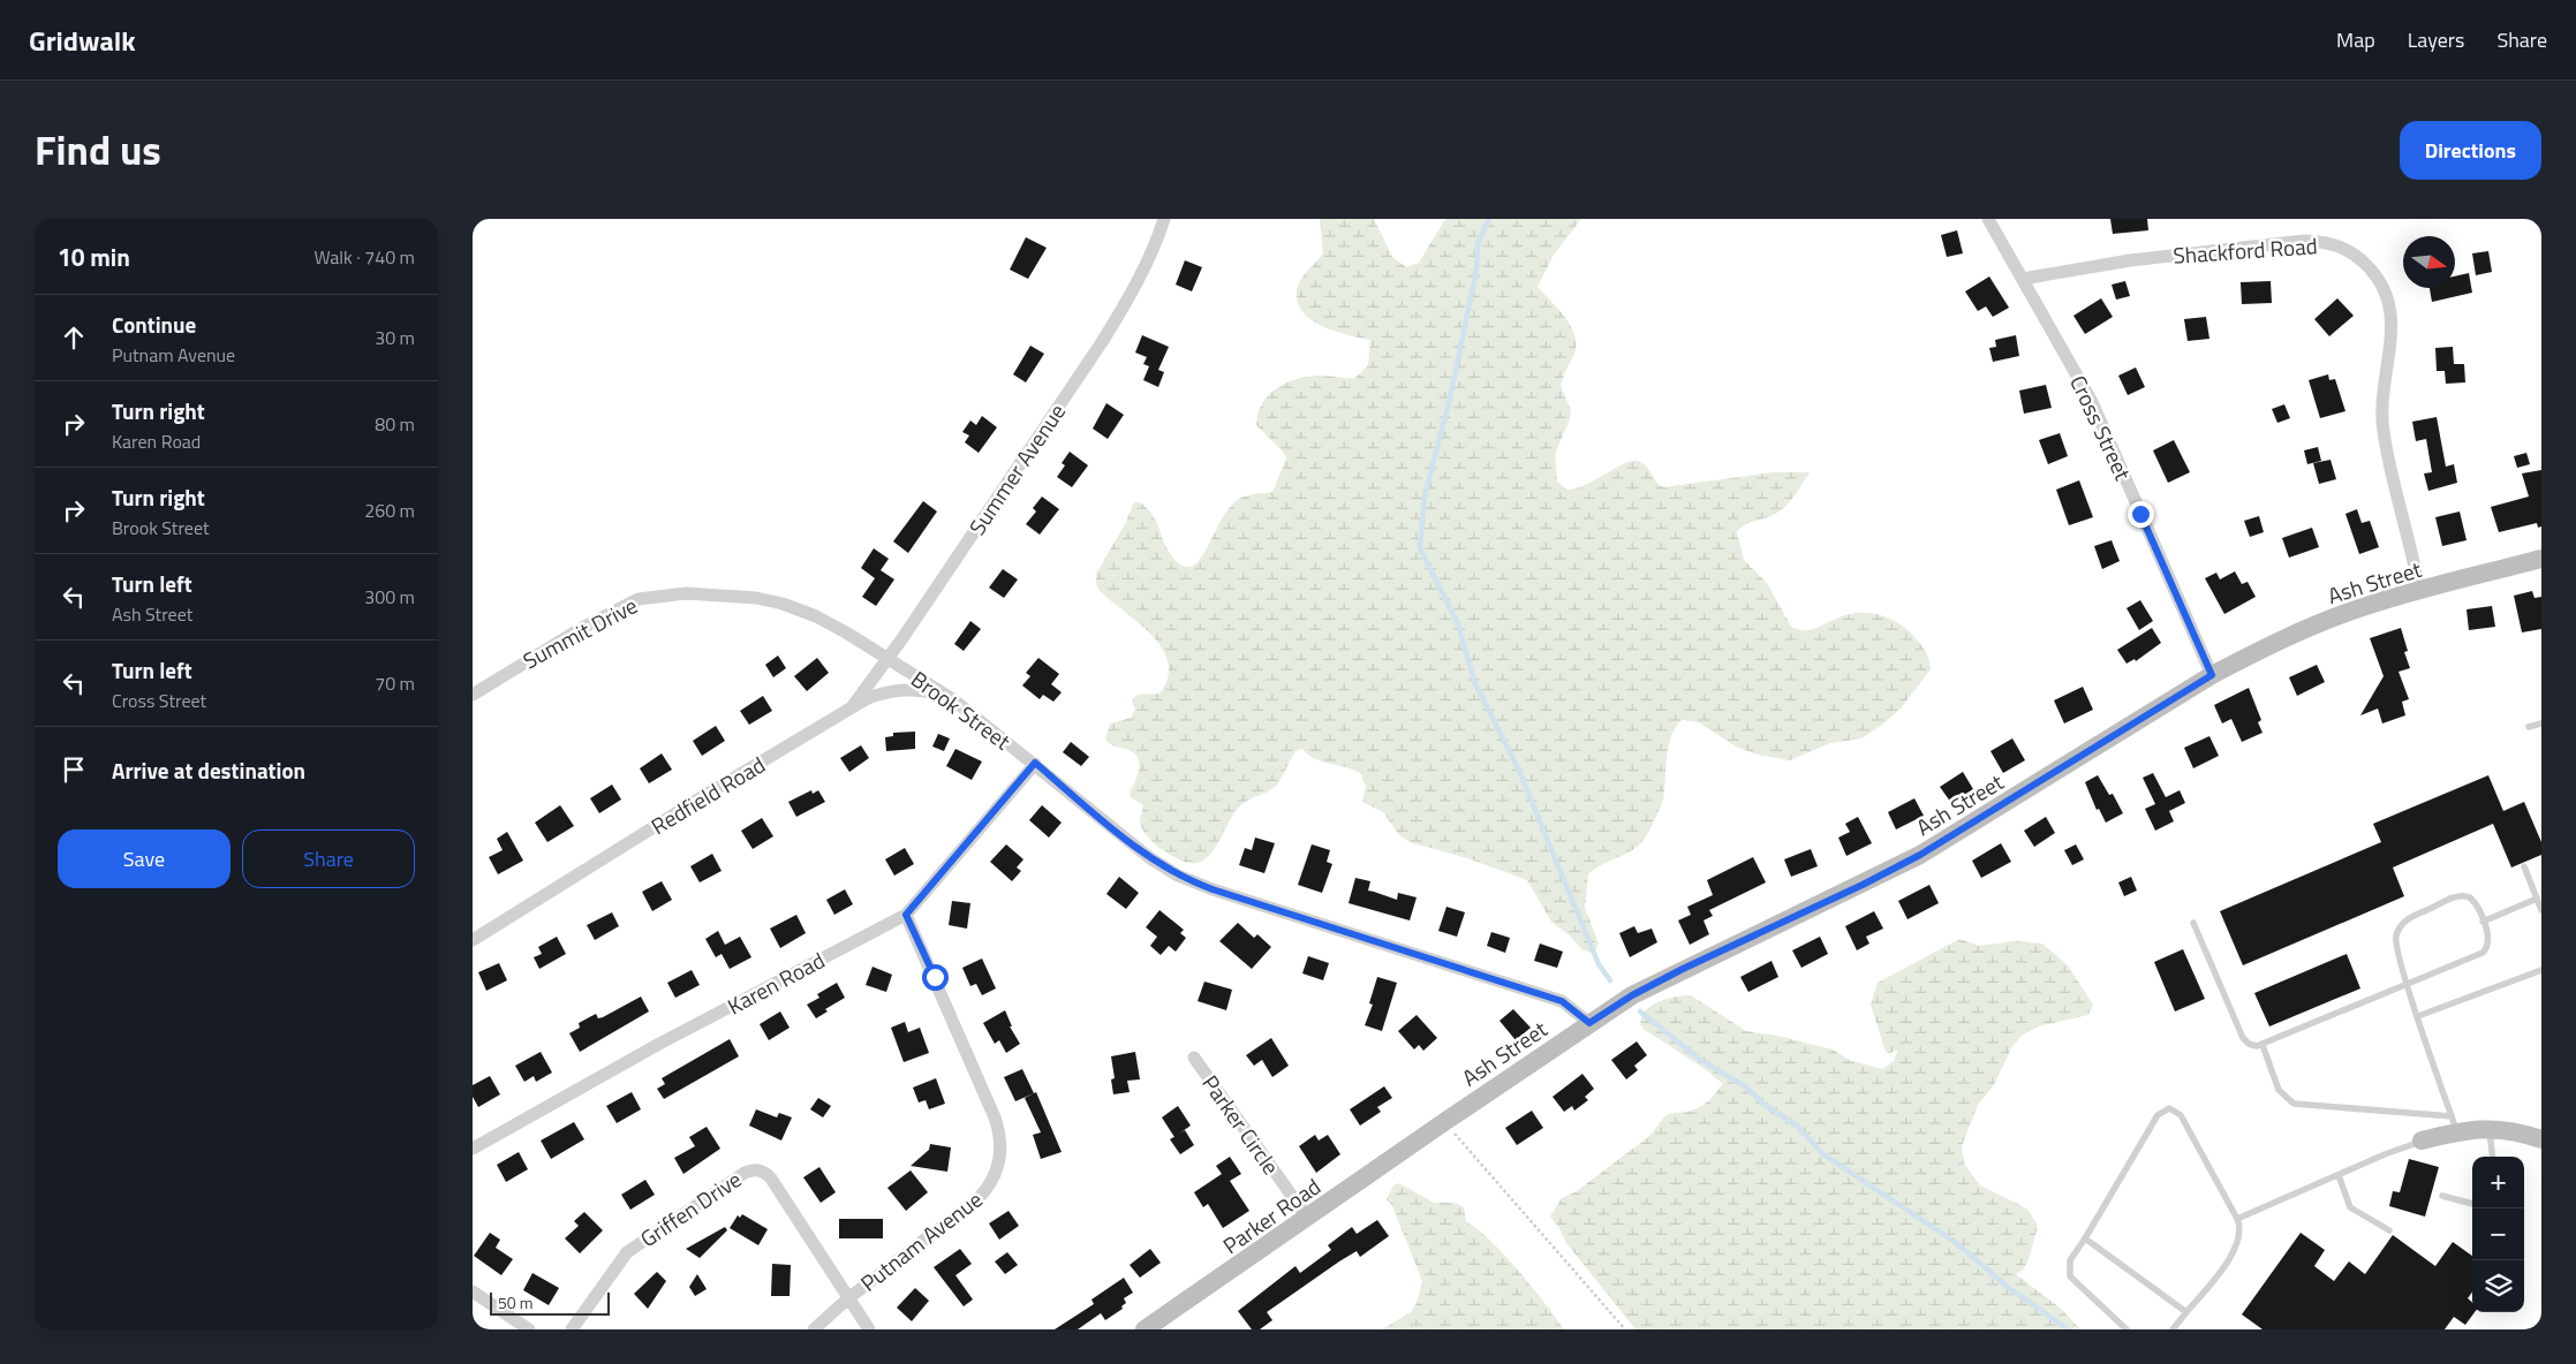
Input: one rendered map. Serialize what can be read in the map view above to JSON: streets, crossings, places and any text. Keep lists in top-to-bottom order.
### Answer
{
  "streets": {
    "street": [
      "Shackford Road",
      "Cross Street",
      "Summer Avenue",
      "Ash Street",
      "Summit Drive",
      "Brook Street",
      "Redfield Road",
      "Karen Road",
      "Parker Circle",
      "Griffen Drive",
      "Parker Road",
      "Putnam Avenue"
    ]
  },
  "crossings": [
    ["Shackford Road", "Cross Street"],
    ["Shackford Road", "Ash Street"],
    ["Cross Street", "Ash Street"],
    ["Summer Avenue", "Summit Drive"],
    ["Summer Avenue", "Brook Street"],
    ["Summer Avenue", "Redfield Road"],
    ["Ash Street", "Brook Street"],
    ["Ash Street", "Parker Road"],
    ["Summit Drive", "Brook Street"],
    ["Brook Street", "Redfield Road"],
    ["Brook Street", "Karen Road"],
    ["Karen Road", "Putnam Avenue"],
    ["Parker Circle", "Parker Road"],
    ["Griffen Drive", "Putnam Avenue"]
  ],
  "scale_bar": "50 m",
  "north": "right",
  "page": {
    "header": "Gridwalk",
    "nav": ["Map", "Layers", "Share"],
    "title": "Find us",
    "buttons": [
      "Directions",
      ["Save", "Share"]
    ],
    "heading": ["10 min", "Walk · 740 m"],
    "list": [
      ["Continue", "Putnam Avenue", "30 m"],
      ["Turn right", "Karen Road", "80 m"],
      ["Turn right", "Brook Street", "260 m"],
      ["Turn left", "Ash Street", "300 m"],
      ["Turn left", "Cross Street", "70 m"],
      "Arrive at destination"
    ],
    "map_buttons": ["+", "−"],
    "scale": "50 m"
  }
}
